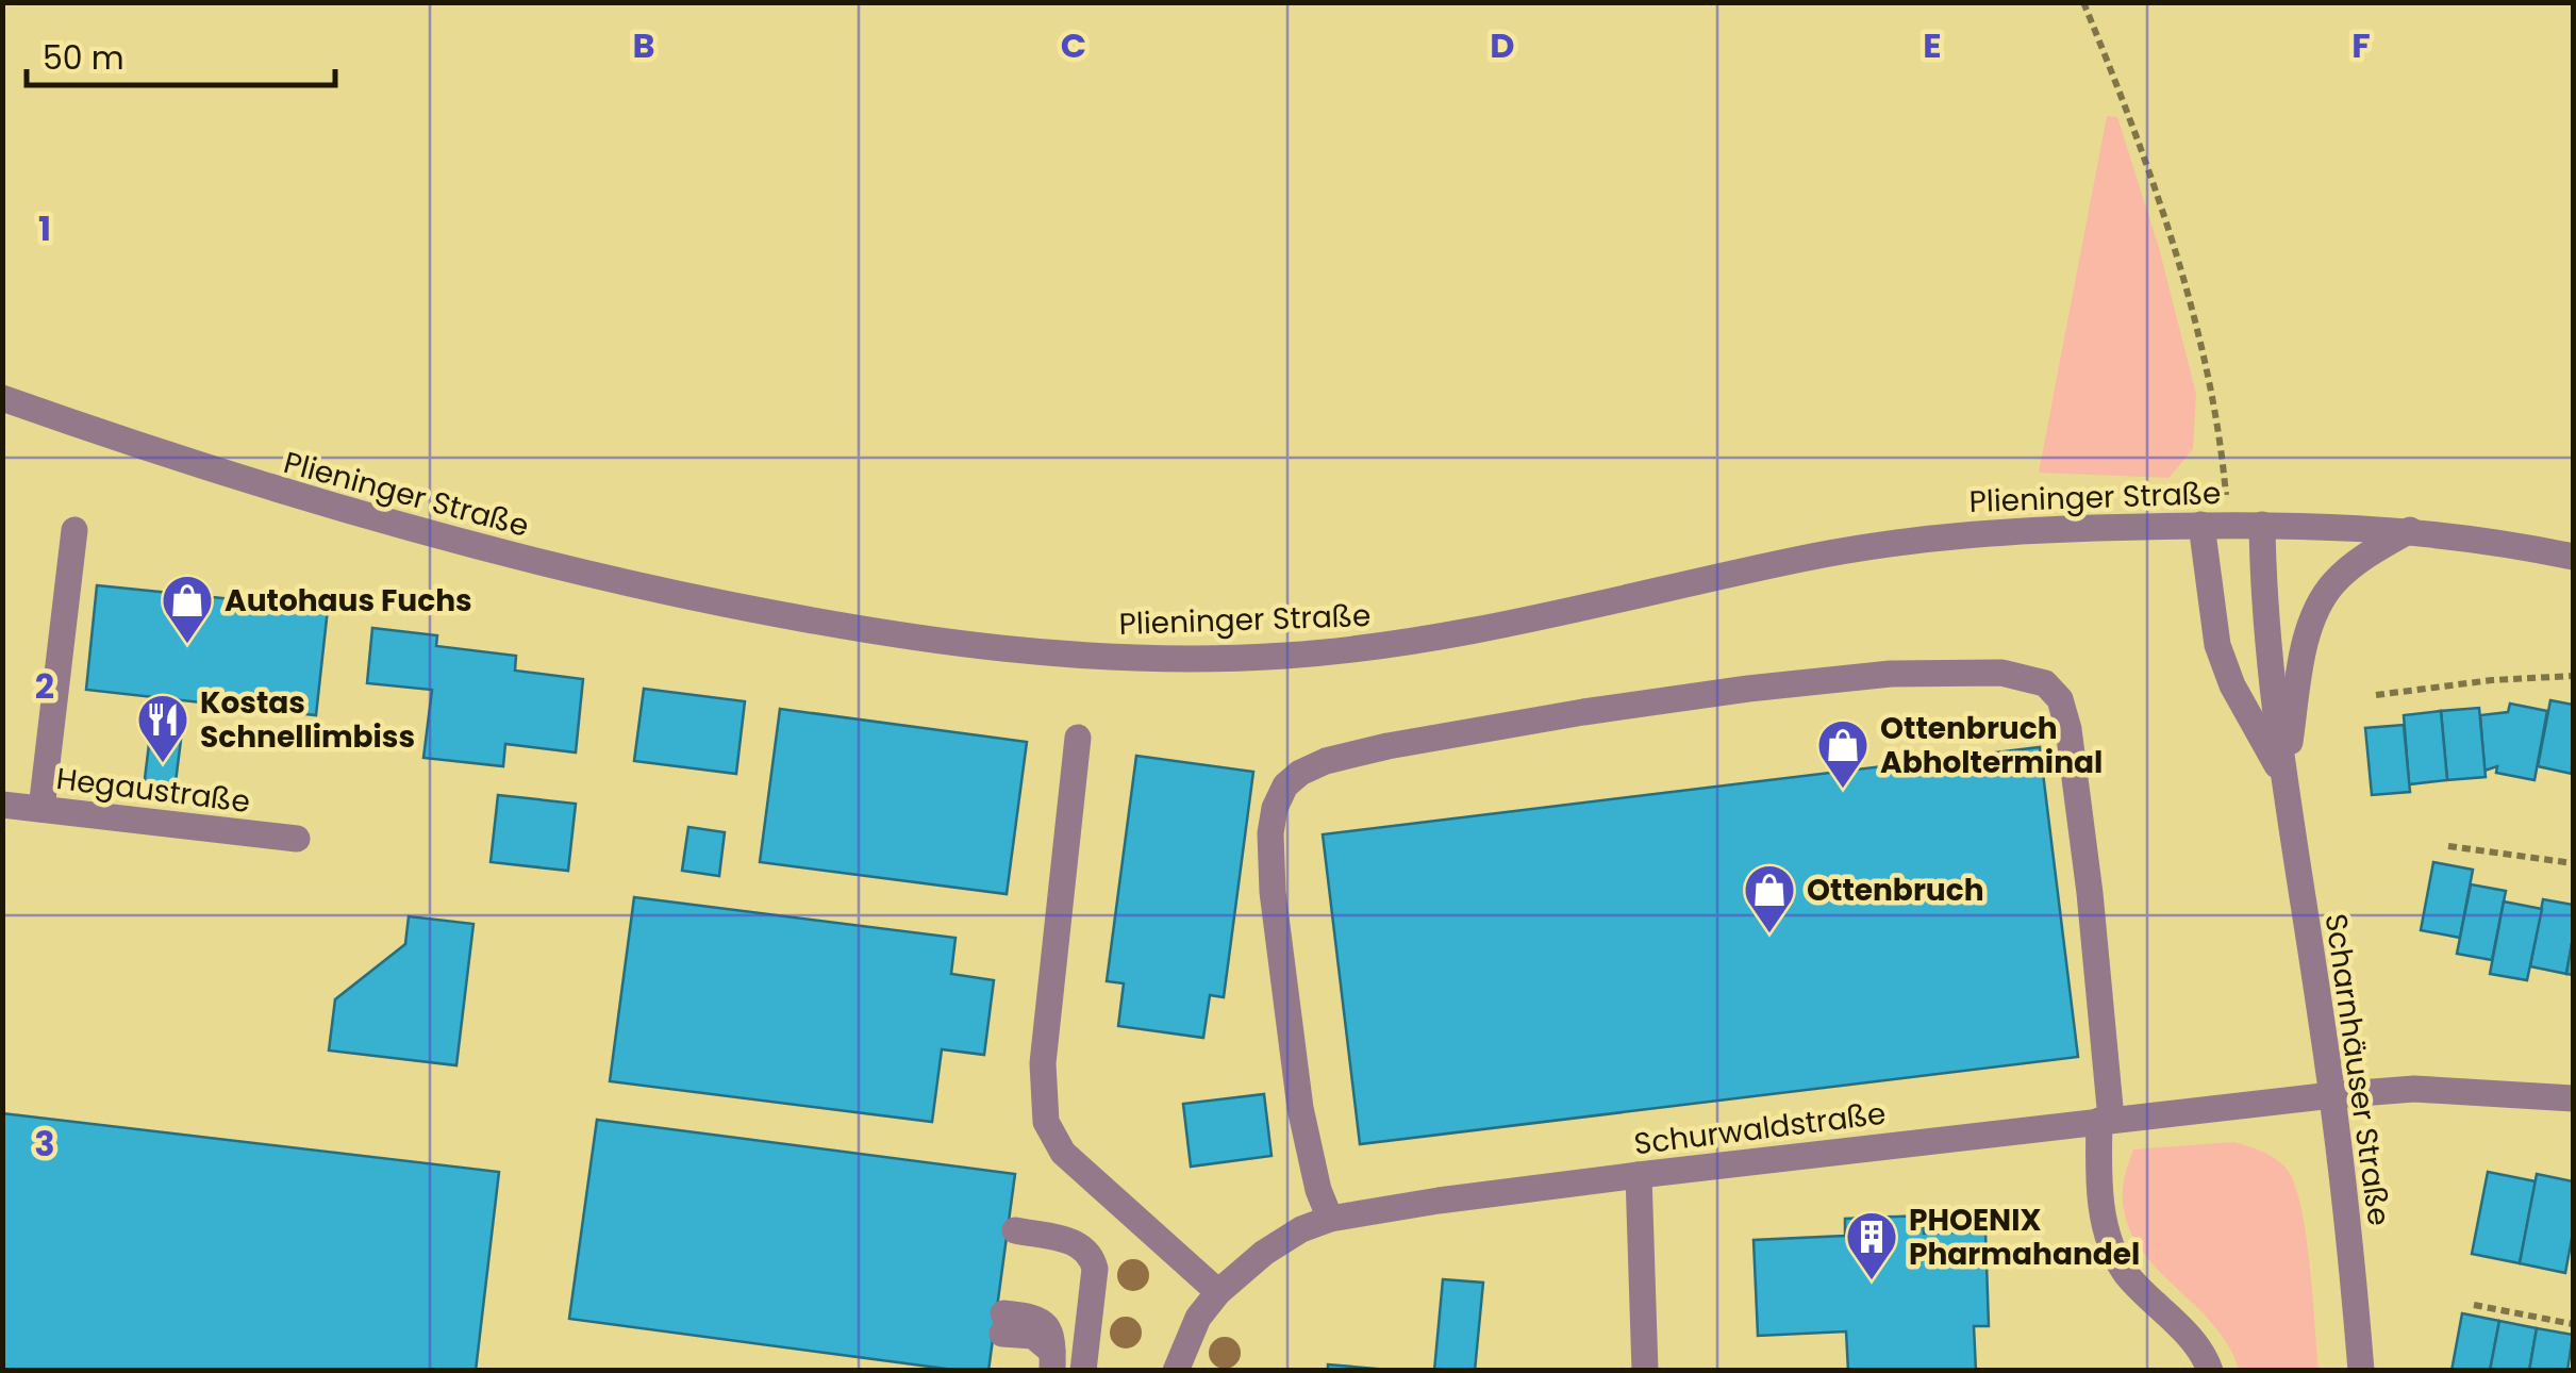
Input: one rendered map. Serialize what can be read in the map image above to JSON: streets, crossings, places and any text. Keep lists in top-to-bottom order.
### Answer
{
  "streets": {
    "street": [
      "Plieninger Straße",
      "Hegaustraße",
      "Scharnhäuser Straße",
      "Schurwaldstraße"
    ]
  },
  "crossings": [
    ["Plieninger Straße", "Scharnhäuser Straße"],
    ["Scharnhäuser Straße", "Schurwaldstraße"]
  ],
  "places": {
    "shop": ["Autohaus Fuchs", "Ottenbruch Abholterminal", "Ottenbruch"],
    "restaurant": ["Kostas Schnellimbiss"],
    "building": ["PHOENIX Pharmahandel"]
  },
  "scale_bar": "50 m",
  "grid": {
    "columns": [
      "B",
      "C",
      "D",
      "E",
      "F"
    ],
    "rows": ["1", "2", "3"]
  }
}
